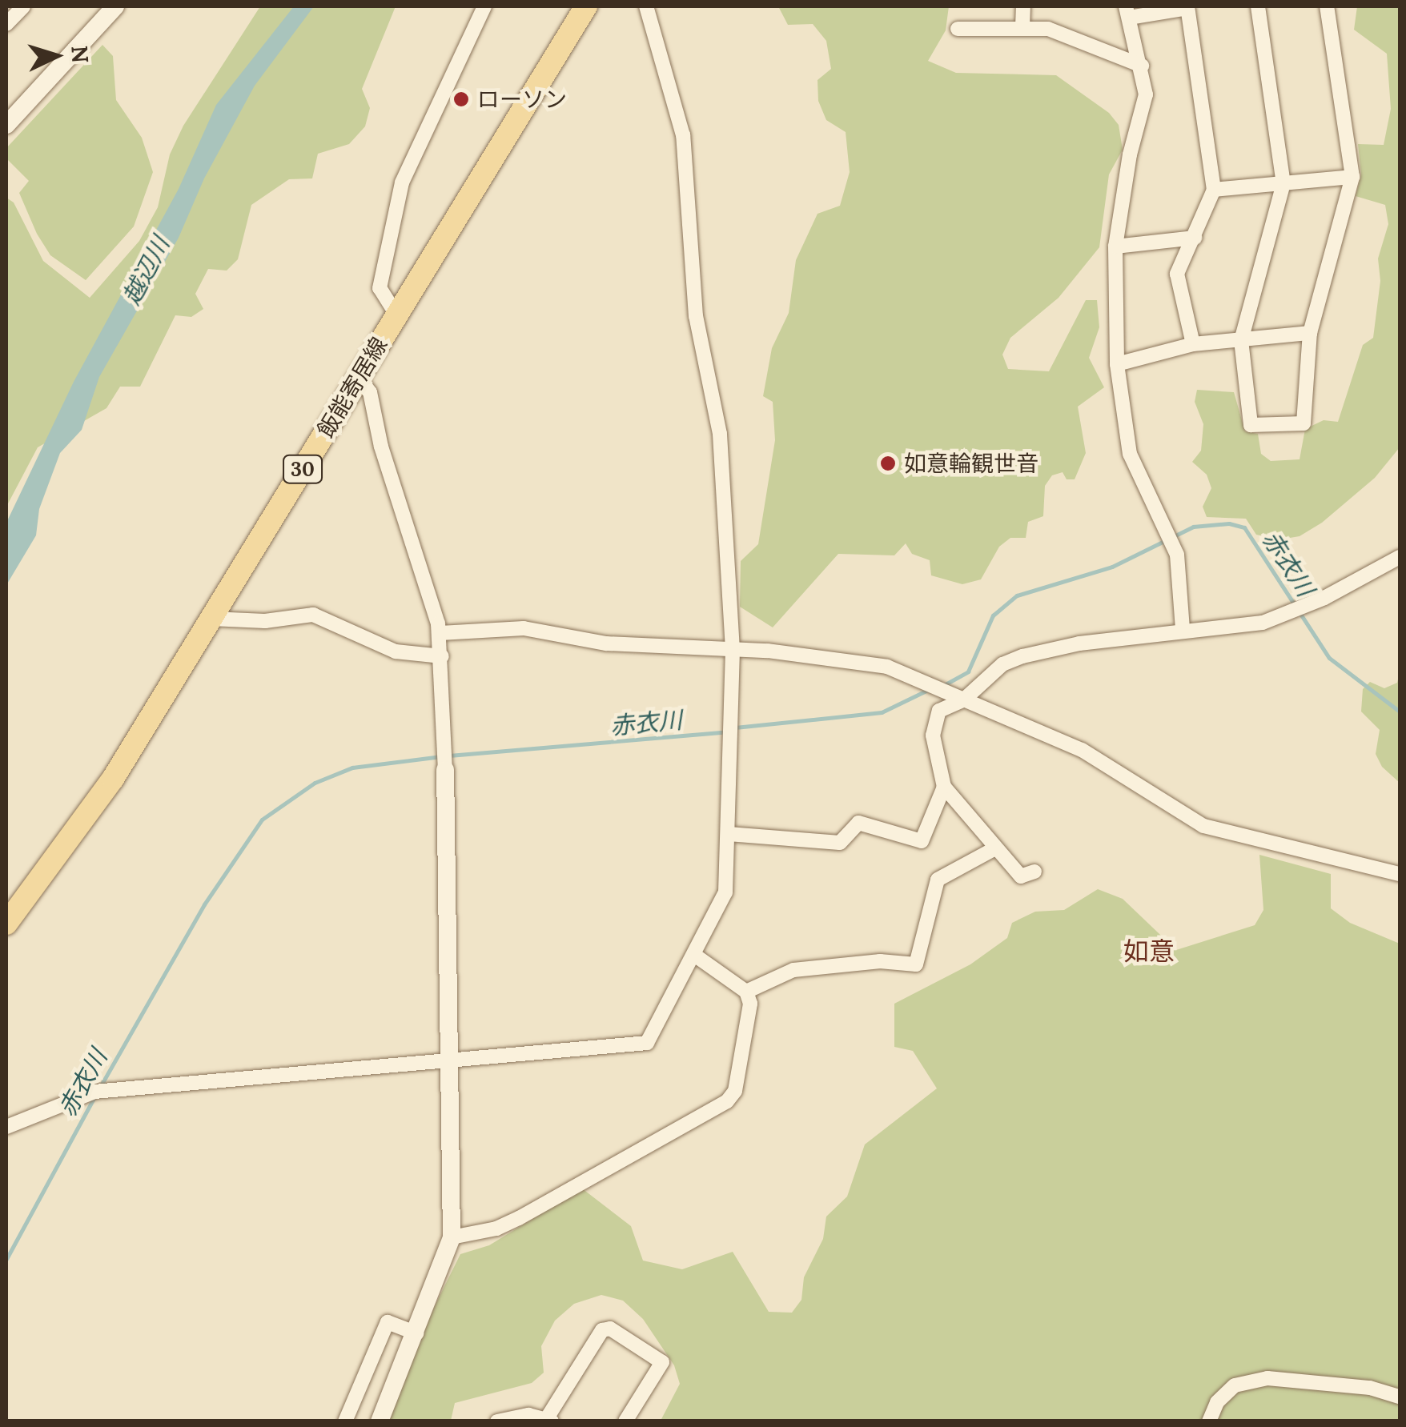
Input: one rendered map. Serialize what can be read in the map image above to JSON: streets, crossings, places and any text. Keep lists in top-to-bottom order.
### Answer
{
  "streets": {
    "main road": ["飯能寄居線", "30"]
  },
  "districts": ["如意"],
  "water": ["越辺川", "赤衣川"],
  "places": ["ローソン", "如意輪観世音"],
  "north": "right"
}
